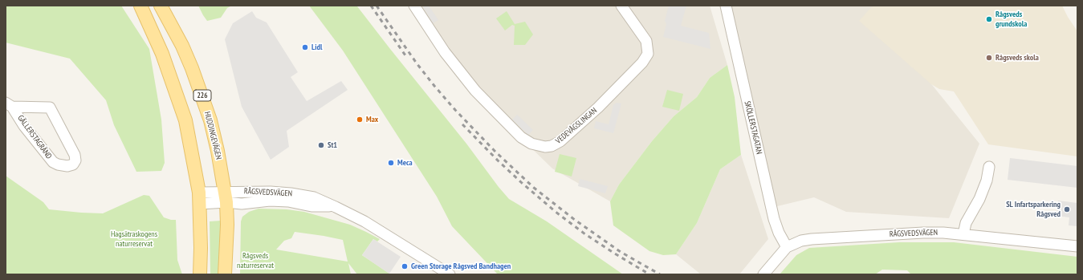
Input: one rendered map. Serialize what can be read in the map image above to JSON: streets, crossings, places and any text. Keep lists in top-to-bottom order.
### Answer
{
  "streets": {
    "main road": ["226", "HUDDINGEVÄGEN"],
    "street": [
      "VEDEVÅGSLINGAN",
      "SKÖLLERSTAGATAN",
      "GÄLLERSTAGRÄND",
      "RÅGSVEDSVÄGEN"
    ]
  },
  "crossings": [
    ["SKÖLLERSTAGATAN", "RÅGSVEDSVÄGEN"],
    ["HUDDINGEVÄGEN", "RÅGSVEDSVÄGEN"]
  ],
  "parks": ["Hagsätraskogens naturreservat", "Rågsveds naturreservat"],
  "places": [
    "Rågsveds grundskola",
    "Lidl",
    "Rågsveds skola",
    "Max",
    "St1",
    "Meca",
    "SL Infartsparkering Rågsved",
    "Green Storage Rågsved Bandhagen"
  ]
}
